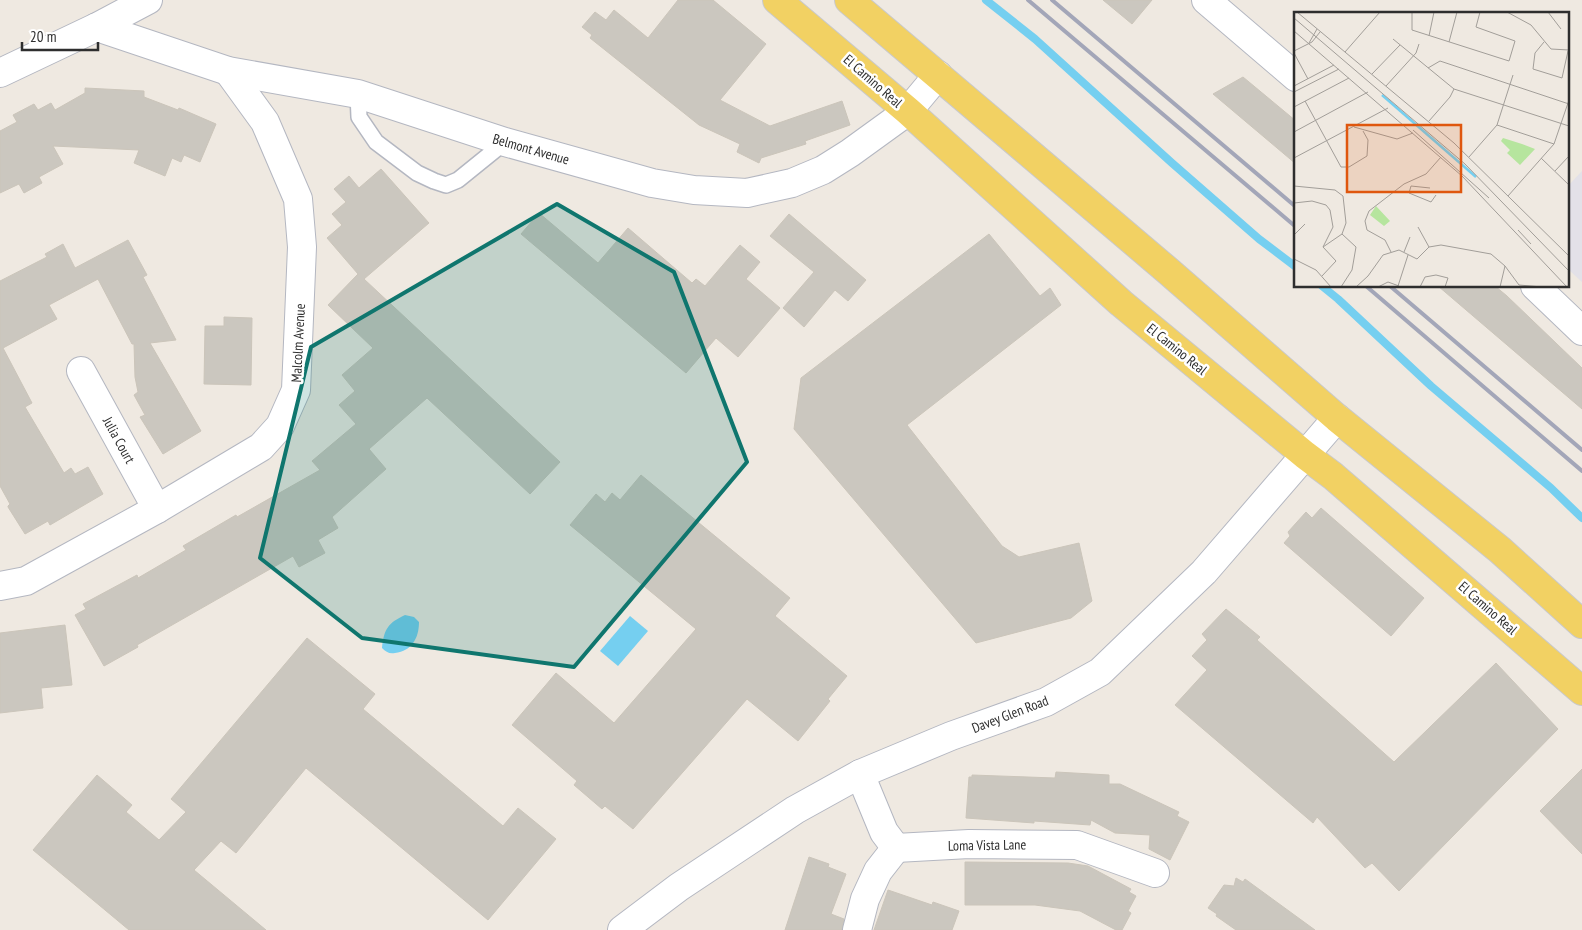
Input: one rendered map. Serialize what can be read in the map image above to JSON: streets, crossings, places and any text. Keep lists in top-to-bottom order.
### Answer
{
  "streets": {
    "main road": ["El Camino Real"],
    "street": [
      "Belmont Avenue",
      "Malcolm Avenue",
      "Julia Court",
      "Davey Glen Road",
      "Loma Vista Lane"
    ]
  },
  "crossings": [
    ["El Camino Real", "Belmont Avenue"],
    ["El Camino Real", "Davey Glen Road"],
    ["Belmont Avenue", "Malcolm Avenue"],
    ["Malcolm Avenue", "Julia Court"]
  ],
  "scale_bar": "20 m"
}
